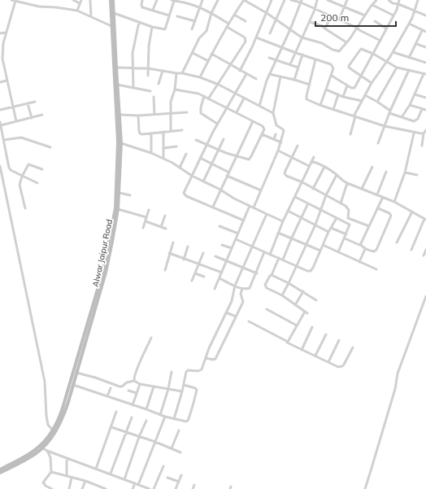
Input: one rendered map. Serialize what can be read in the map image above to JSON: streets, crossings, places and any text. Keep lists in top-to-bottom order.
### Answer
{
  "streets": {
    "main road": ["Alwar Jaipur Road"]
  },
  "scale_bar": "200 m"
}
